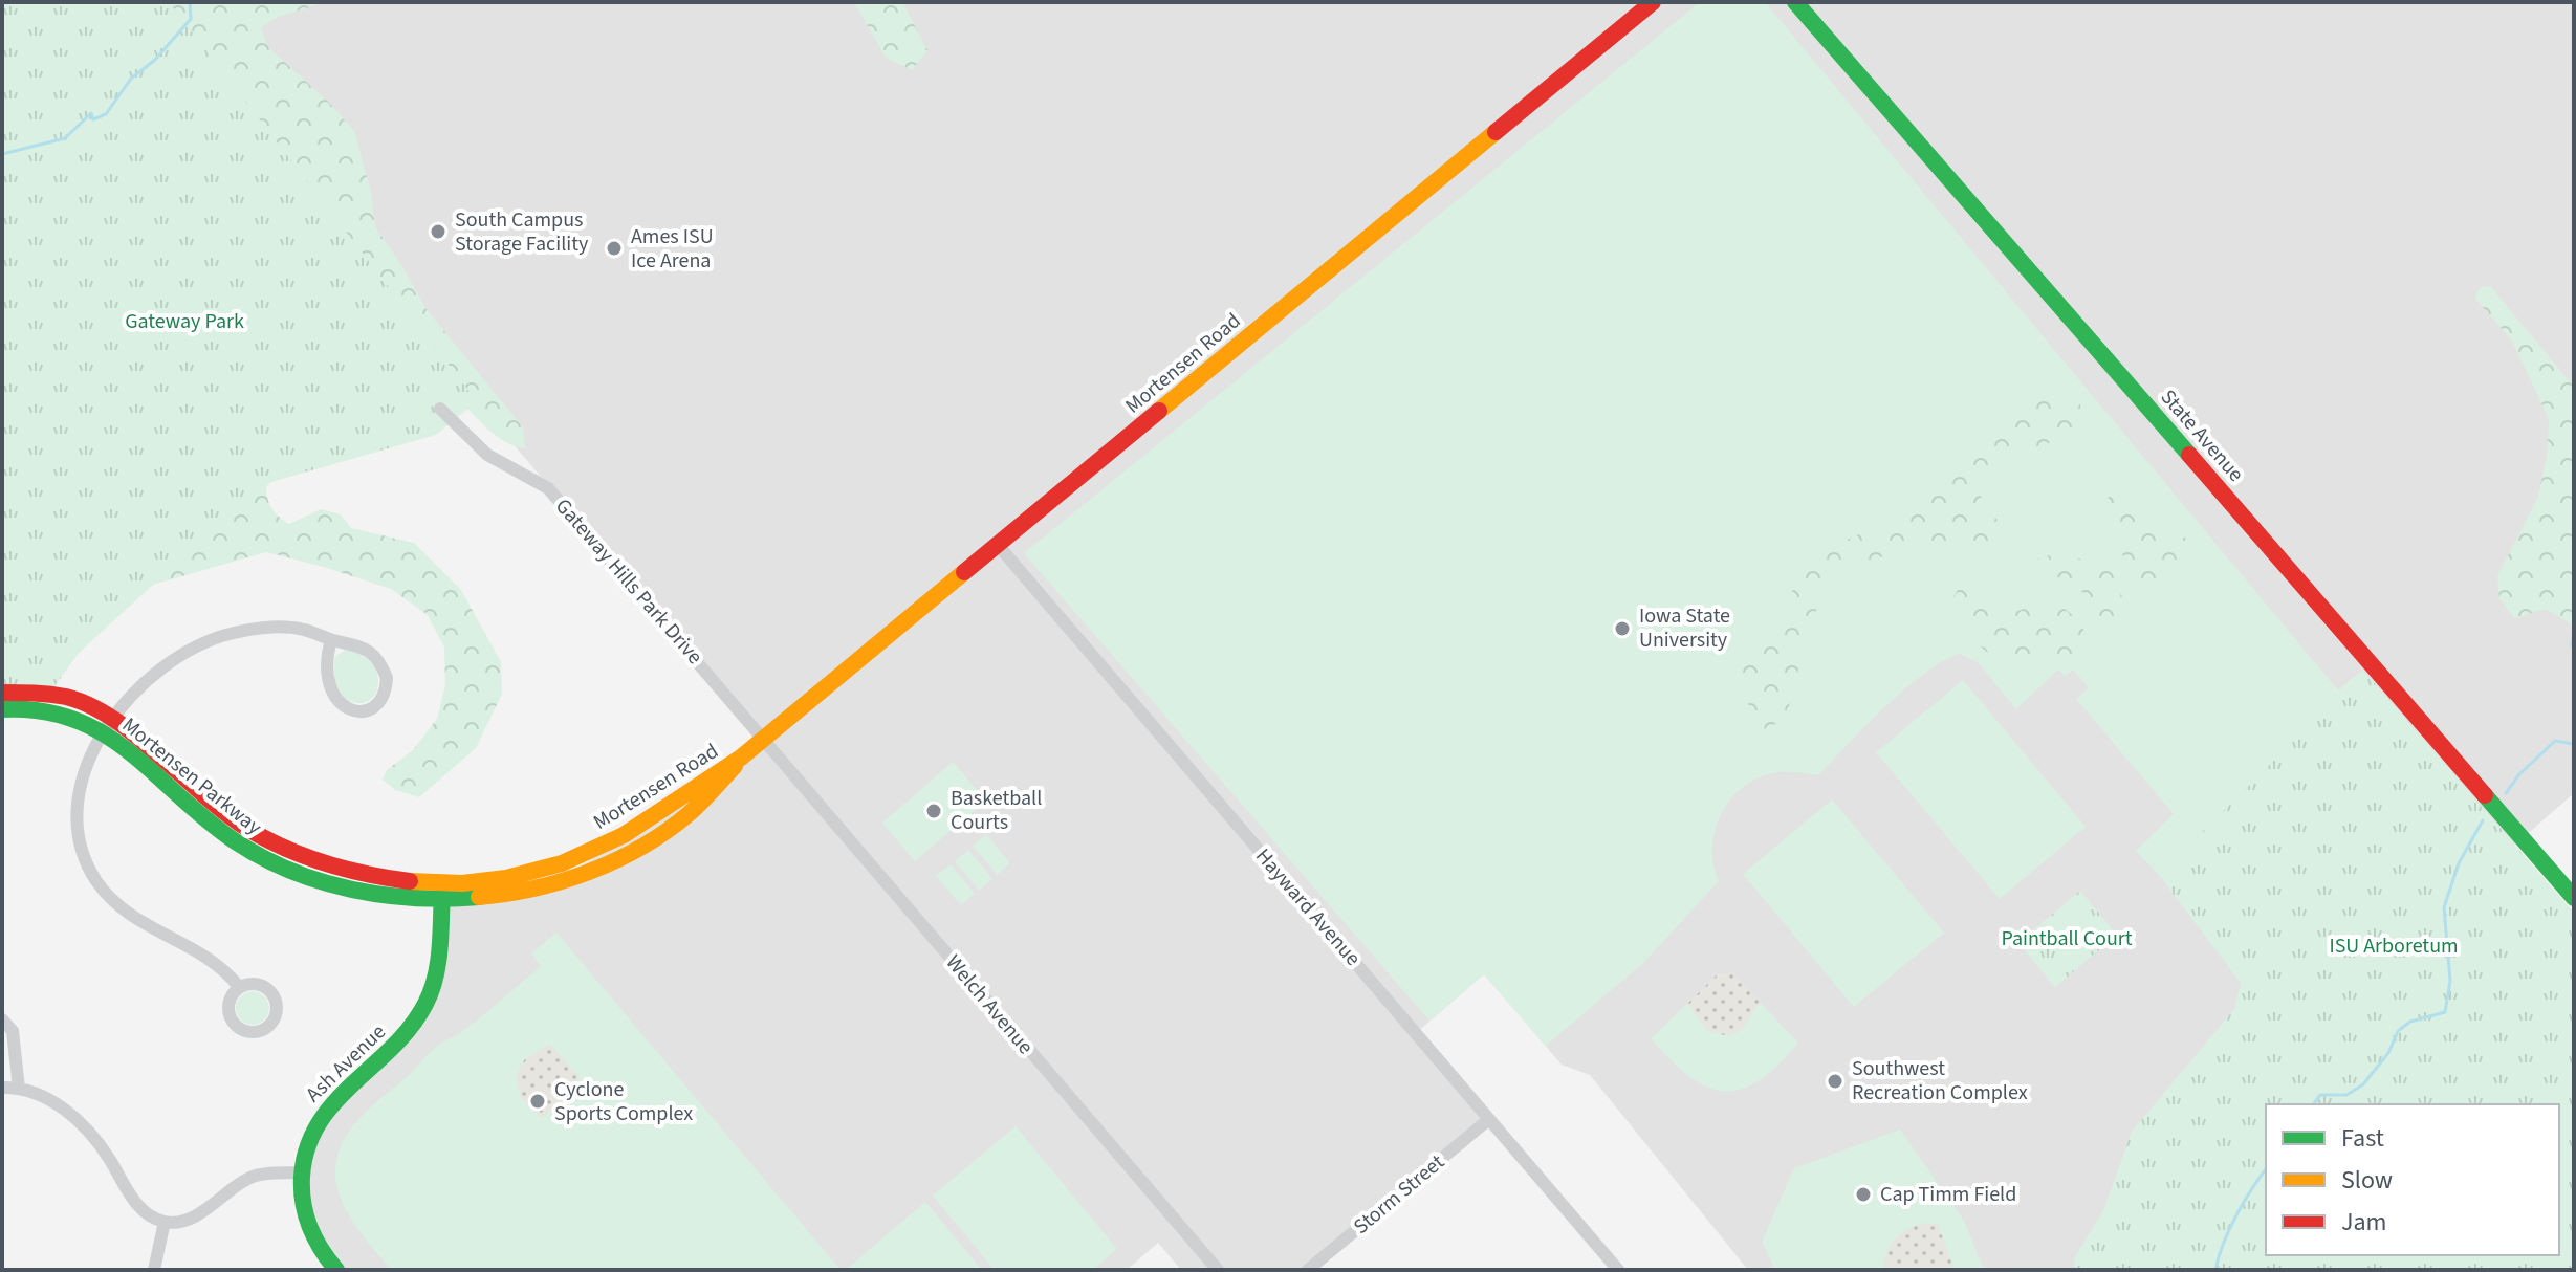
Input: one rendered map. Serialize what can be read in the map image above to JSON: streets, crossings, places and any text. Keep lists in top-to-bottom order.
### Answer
{
  "streets": {
    "street": [
      "Mortensen Road",
      "State Avenue",
      "Gateway Hills Park Drive",
      "Mortensen Parkway",
      "Hayward Avenue",
      "Welch Avenue",
      "Ash Avenue",
      "Storm Street"
    ]
  },
  "crossings": [
    ["Mortensen Road", "Gateway Hills Park Drive"],
    ["Mortensen Road", "Mortensen Parkway"],
    ["Mortensen Road", "Hayward Avenue"],
    ["Mortensen Road", "Welch Avenue"],
    ["Gateway Hills Park Drive", "Welch Avenue"],
    ["Mortensen Parkway", "Ash Avenue"],
    ["Hayward Avenue", "Storm Street"]
  ],
  "parks": ["Gateway Park", "Paintball Court", "ISU Arboretum"],
  "places": [
    "South Campus Storage Facility",
    "Ames ISU Ice Arena",
    "Iowa State University",
    "Basketball Courts",
    "Southwest Recreation Complex",
    "Cyclone Sports Complex",
    "Cap Timm Field"
  ],
  "legend": ["Fast", "Slow", "Jam"]
}
